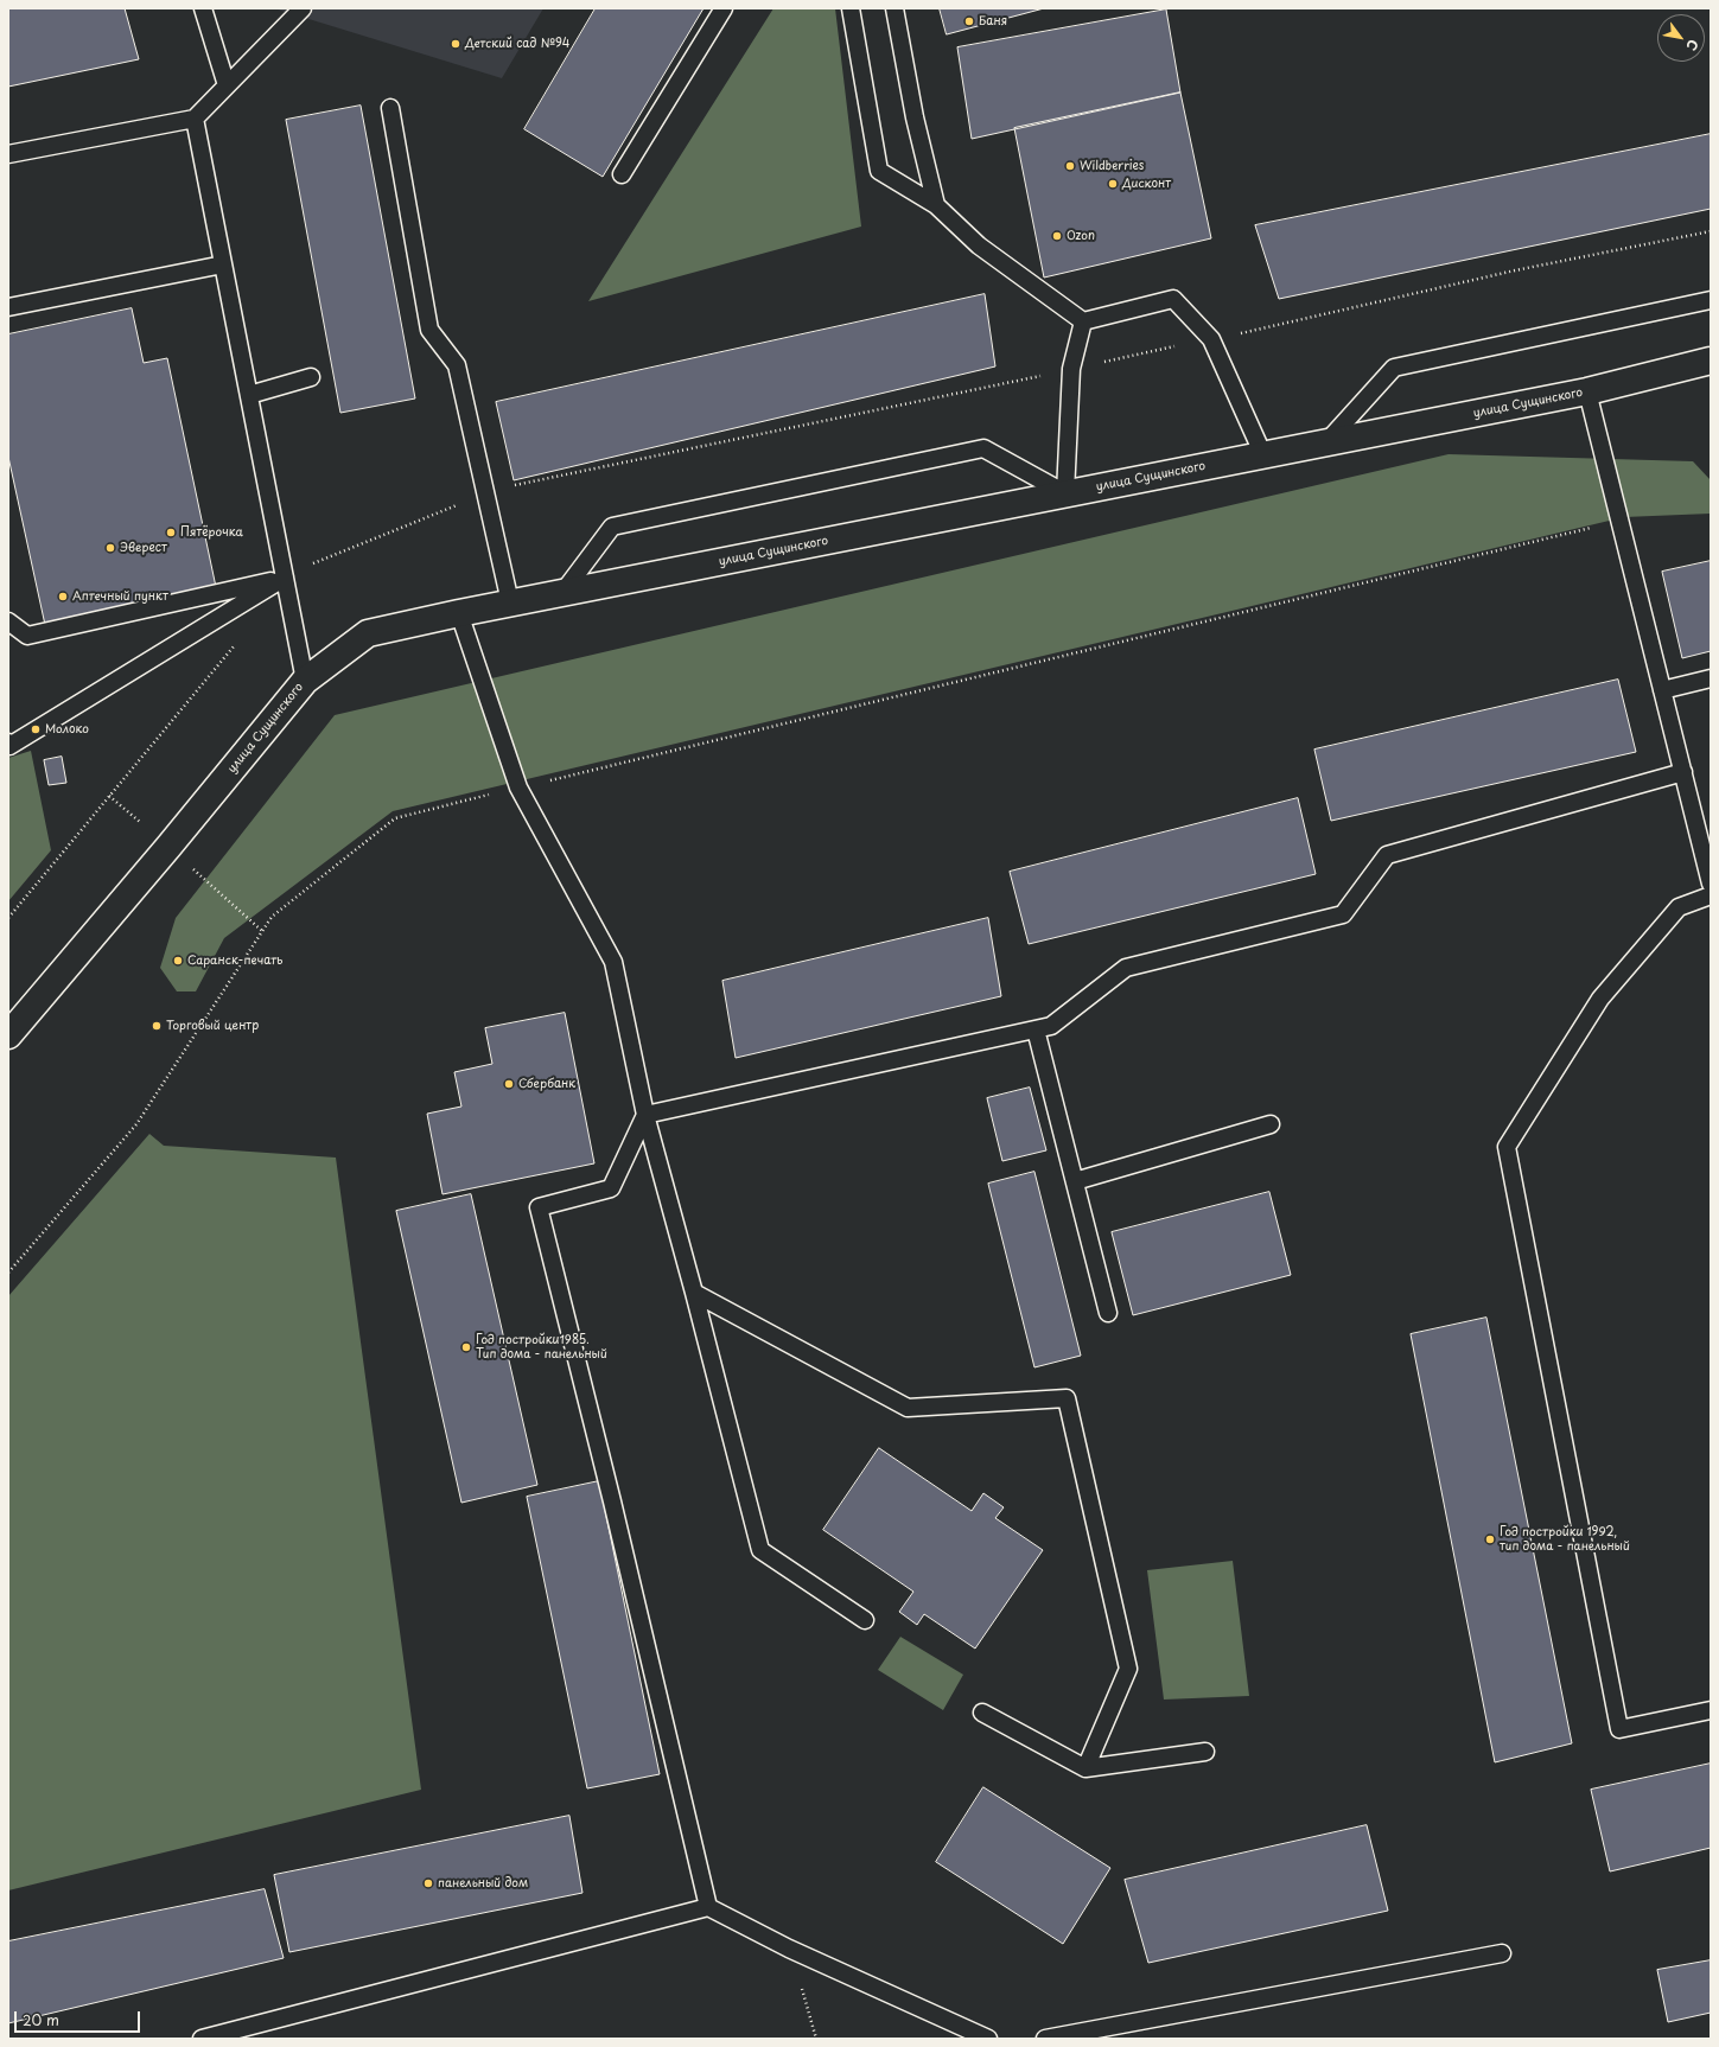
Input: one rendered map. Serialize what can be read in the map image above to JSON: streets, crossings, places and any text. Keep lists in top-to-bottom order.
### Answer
{
  "streets": {
    "street": ["улица Сущинского"]
  },
  "places": [
    "Баня",
    "Детский сад №94",
    "Wildberries",
    "Дисконт",
    "Ozon",
    "Пятёрочка",
    "Эверест",
    "Аптечный пункт",
    "Молоко",
    "Саранск-печать",
    "Торговый центр",
    "Сбербанк",
    "Год постройки1985. Тип дома - панельный",
    "Год постройки 1992, тип дома - панельный",
    "панельный дом"
  ],
  "scale_bar": "20 m",
  "north": "bottom right"
}
